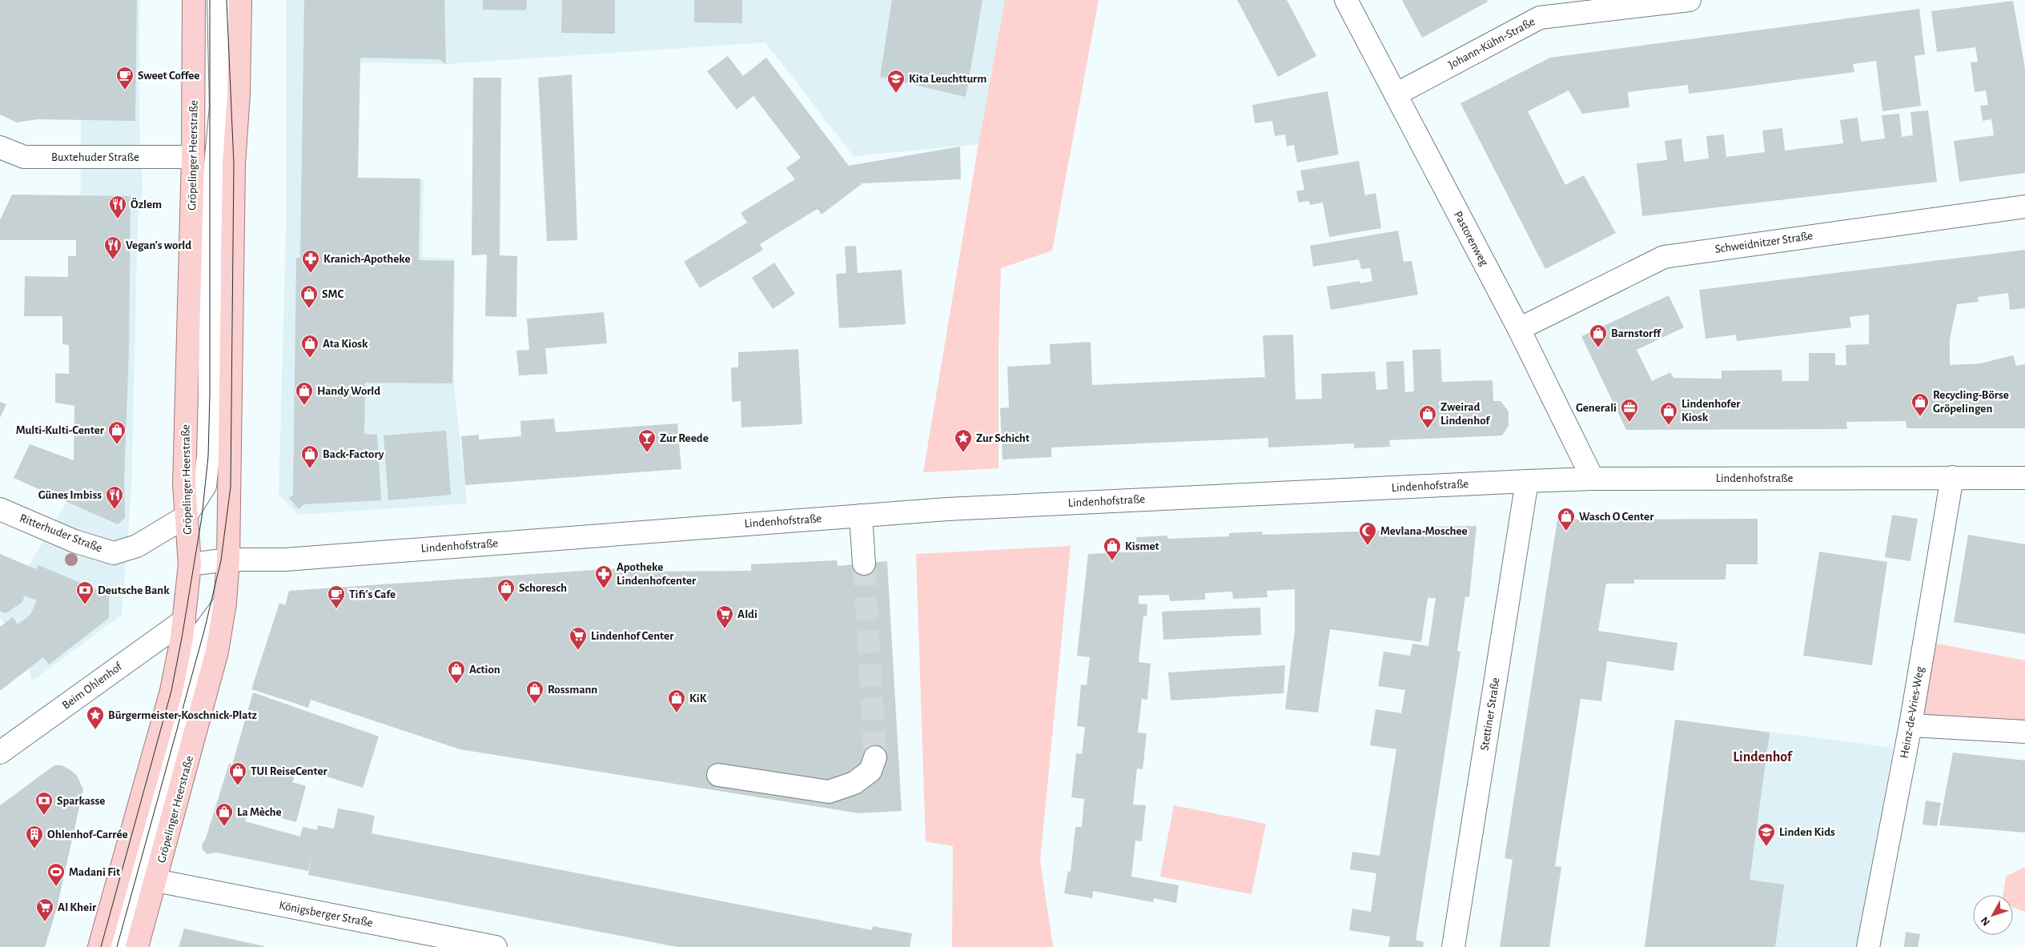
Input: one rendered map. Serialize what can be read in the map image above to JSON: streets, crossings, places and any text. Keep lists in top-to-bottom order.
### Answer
{
  "streets": {
    "main road": ["Gröpelinger Heerstraße"],
    "street": [
      "Johann-Kühn-Straße",
      "Buxtehuder Straße",
      "Pastorenweg",
      "Schweidnitzer Straße",
      "Lindenhofstraße",
      "Ritterhuder Straße",
      "Beim Ohlenhof",
      "Heinz-de-Vries-Weg",
      "Stettiner Straße",
      "Königsberger Straße"
    ]
  },
  "crossings": [
    ["Johann-Kühn-Straße", "Pastorenweg"],
    ["Gröpelinger Heerstraße", "Buxtehuder Straße"],
    ["Gröpelinger Heerstraße", "Lindenhofstraße"],
    ["Gröpelinger Heerstraße", "Ritterhuder Straße"],
    ["Gröpelinger Heerstraße", "Beim Ohlenhof"],
    ["Gröpelinger Heerstraße", "Königsberger Straße"],
    ["Pastorenweg", "Schweidnitzer Straße"],
    ["Pastorenweg", "Lindenhofstraße"],
    ["Lindenhofstraße", "Heinz-de-Vries-Weg"],
    ["Lindenhofstraße", "Stettiner Straße"]
  ],
  "districts": ["Lindenhof"],
  "places": {
    "cafe": ["Sweet Coffee", "Tifi's Cafe"],
    "school or university": ["Kita Leuchtturm", "Linden Kids"],
    "restaurant": ["Özlem", "Vegan's world", "Günes Imbiss"],
    "pharmacy": ["Kranich-Apotheke", "Apotheke Lindenhofcenter"],
    "shop": [
      "SMC",
      "Barnstorff",
      "Ata Kiosk",
      "Handy World",
      "Recycling-Börse Gröpelingen",
      "Lindenhofer Kiosk",
      "Zweirad Lindenhof",
      "Multi-Kulti-Center",
      "Back-Factory",
      "Wasch O Center",
      "Kismet",
      "Schoresch",
      "Action",
      "Rossmann",
      "KiK",
      "TUI ReiseCenter",
      "La Mèche"
    ],
    "office": ["Generali"],
    "bar": ["Zur Reede"],
    "place": ["Zur Schicht", "Bürgermeister-Koschnick-Platz"],
    "mosque": ["Mevlana-Moschee"],
    "bank": ["Deutsche Bank", "Sparkasse"],
    "supermarket": ["Aldi", "Lindenhof Center", "Al Kheir"],
    "building": ["Ohlenhof-Carrée"],
    "sports": ["Madani Fit"]
  },
  "north": "bottom left"
}
